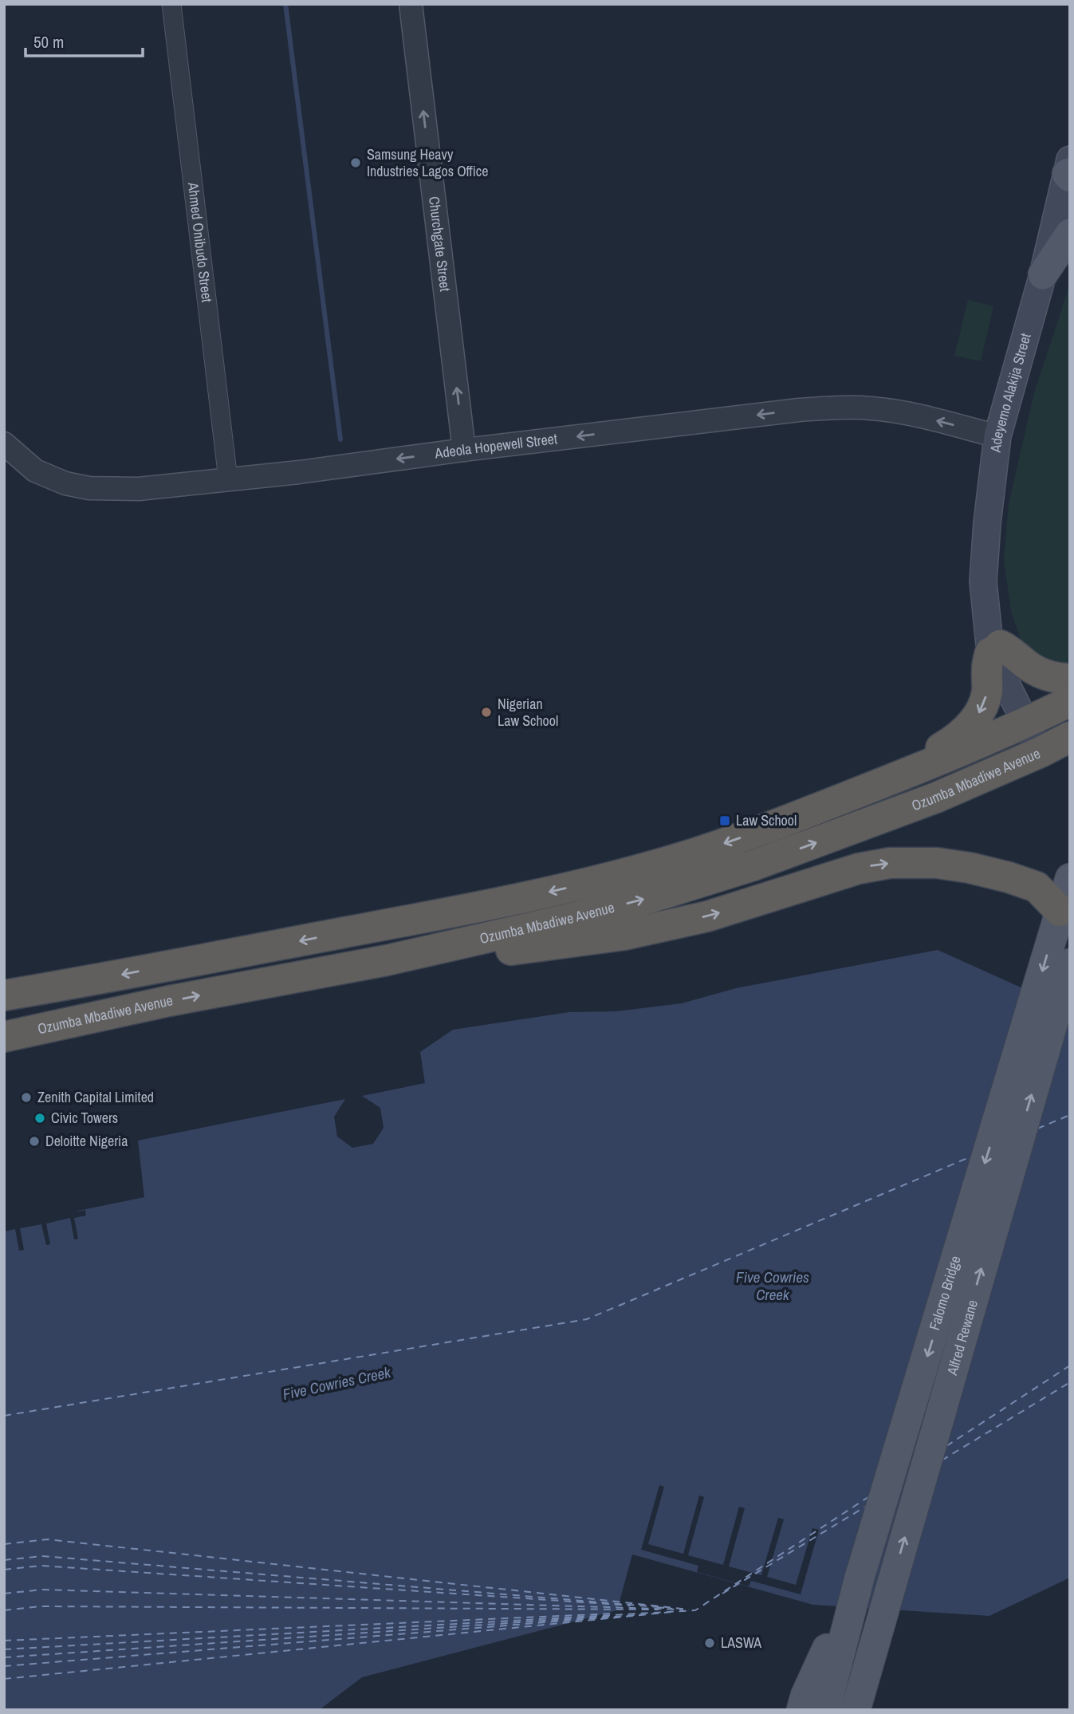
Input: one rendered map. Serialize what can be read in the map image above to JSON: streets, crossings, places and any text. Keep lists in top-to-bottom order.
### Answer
{
  "streets": {
    "highway": ["Ozumba Mbadiwe Avenue"],
    "main road": ["Adeyemo Alakija Street", "Falomo Bridge", "Alfred Rewane"],
    "street": ["Ahmed Onibudo Street", "Churchgate Street", "Adeola Hopewell Street"]
  },
  "crossings": [
    ["Ahmed Onibudo Street", "Adeola Hopewell Street"],
    ["Churchgate Street", "Adeola Hopewell Street"],
    ["Adeyemo Alakija Street", "Adeola Hopewell Street"],
    ["Adeyemo Alakija Street", "Ozumba Mbadiwe Avenue"]
  ],
  "one_way": [
    "Churchgate Street",
    "Adeola Hopewell Street",
    "Falomo Bridge",
    "Alfred Rewane"
  ],
  "water": ["Five Cowries Creek"],
  "places": {
    "other": [
      "Samsung Heavy Industries Lagos Office",
      "Nigerian Law School",
      "Zenith Capital Limited",
      "Civic Towers",
      "Deloitte Nigeria",
      "LASWA"
    ],
    "transit": ["Law School"]
  },
  "scale_bar": "50 m"
}
